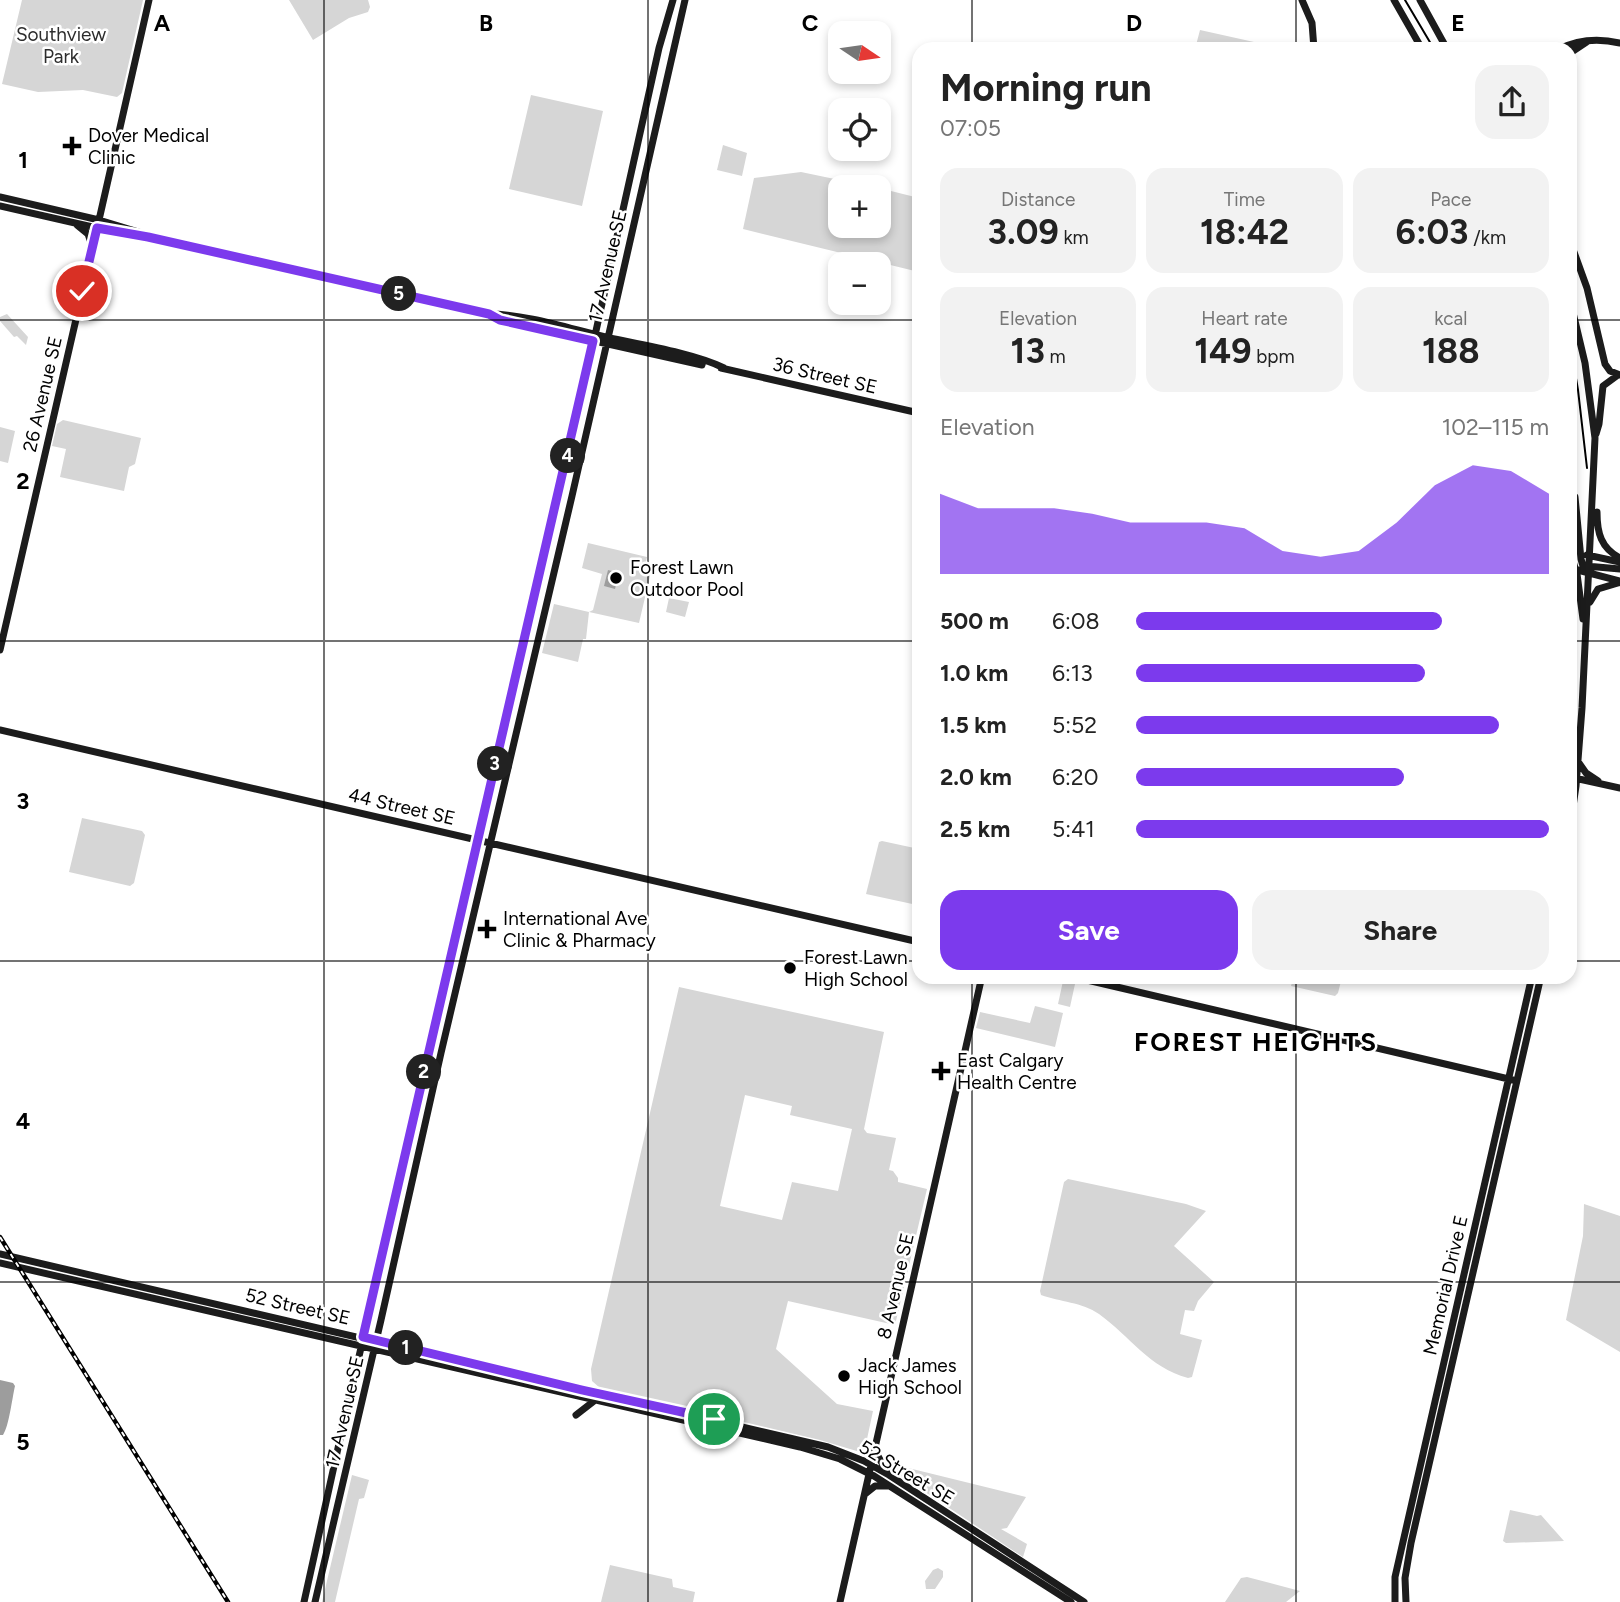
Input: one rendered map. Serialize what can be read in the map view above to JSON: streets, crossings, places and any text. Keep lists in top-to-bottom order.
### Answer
{
  "streets": {
    "main road": [
      "17 Avenue SE",
      "36 Street SE",
      "26 Avenue SE",
      "44 Street SE",
      "Memorial Drive E",
      "8 Avenue SE",
      "52 Street SE"
    ]
  },
  "crossings": [
    ["17 Avenue SE", "36 Street SE"],
    ["17 Avenue SE", "44 Street SE"],
    ["17 Avenue SE", "52 Street SE"],
    ["36 Street SE", "26 Avenue SE"],
    ["8 Avenue SE", "52 Street SE"]
  ],
  "districts": ["FOREST HEIGHTS"],
  "parks": ["Southview Park"],
  "places": {
    "health": ["Dover Medical Clinic", "International Ave Clinic & Pharmacy", "East Calgary Health Centre"],
    "other": ["Forest Lawn Outdoor Pool", "Forest Lawn High School", "Jack James High School"]
  },
  "north": "right",
  "page": {
    "map_buttons": ["+", "−"],
    "heading": ["Morning run", "07:05"],
    "stats": [
      ["Distance", "3.09 km"],
      ["Time", "18:42"],
      ["Pace", "6:03 /km"],
      ["Elevation", "13 m"],
      ["Heart rate", "149 bpm"],
      ["kcal", "188"]
    ],
    "pins": [
      "5",
      "4",
      "3",
      "2",
      "1"
    ],
    "chart": ["Elevation", "102–115 m"],
    "list": [
      {
        "name": "500 m",
        "note": "6:08"
      },
      {
        "name": "1.0 km",
        "note": "6:13"
      },
      {
        "name": "1.5 km",
        "note": "5:52"
      },
      {
        "name": "2.0 km",
        "note": "6:20"
      },
      {
        "name": "2.5 km",
        "note": "5:41"
      }
    ],
    "buttons": ["Save", "Share"]
  },
  "grid": {
    "columns": [
      "A",
      "B",
      "C",
      "D",
      "E"
    ],
    "rows": [
      "1",
      "2",
      "3",
      "4",
      "5"
    ]
  }
}
